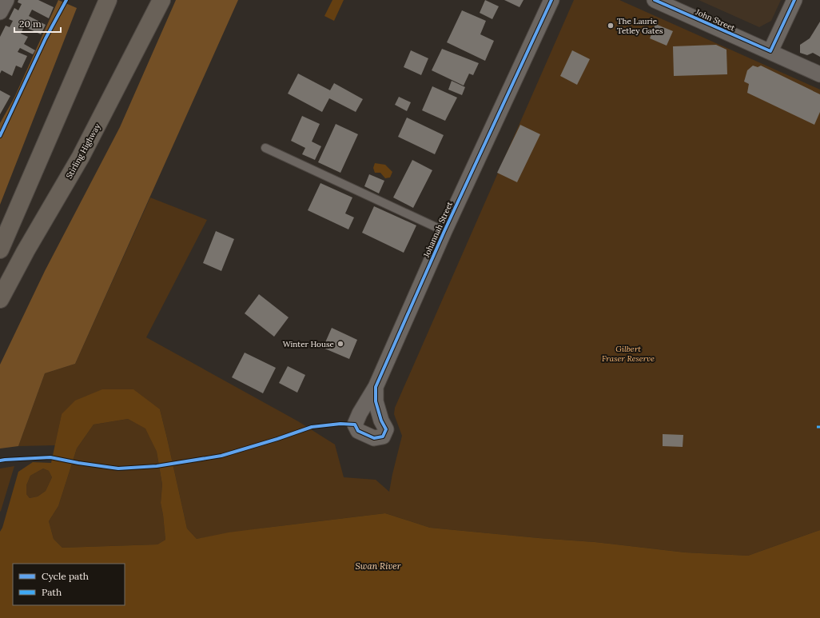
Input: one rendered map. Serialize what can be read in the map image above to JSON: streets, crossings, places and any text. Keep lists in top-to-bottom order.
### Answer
{
  "streets": {
    "highway": ["Stirling Highway"],
    "street": ["John Street", "Johannah Street"]
  },
  "water": ["Swan River"],
  "parks": ["Gilbert Fraser Reserve"],
  "places": ["The Laurie Tetley Gates", "Winter House"],
  "legend": ["Cycle path", "Path"],
  "scale_bar": "20 m"
}
